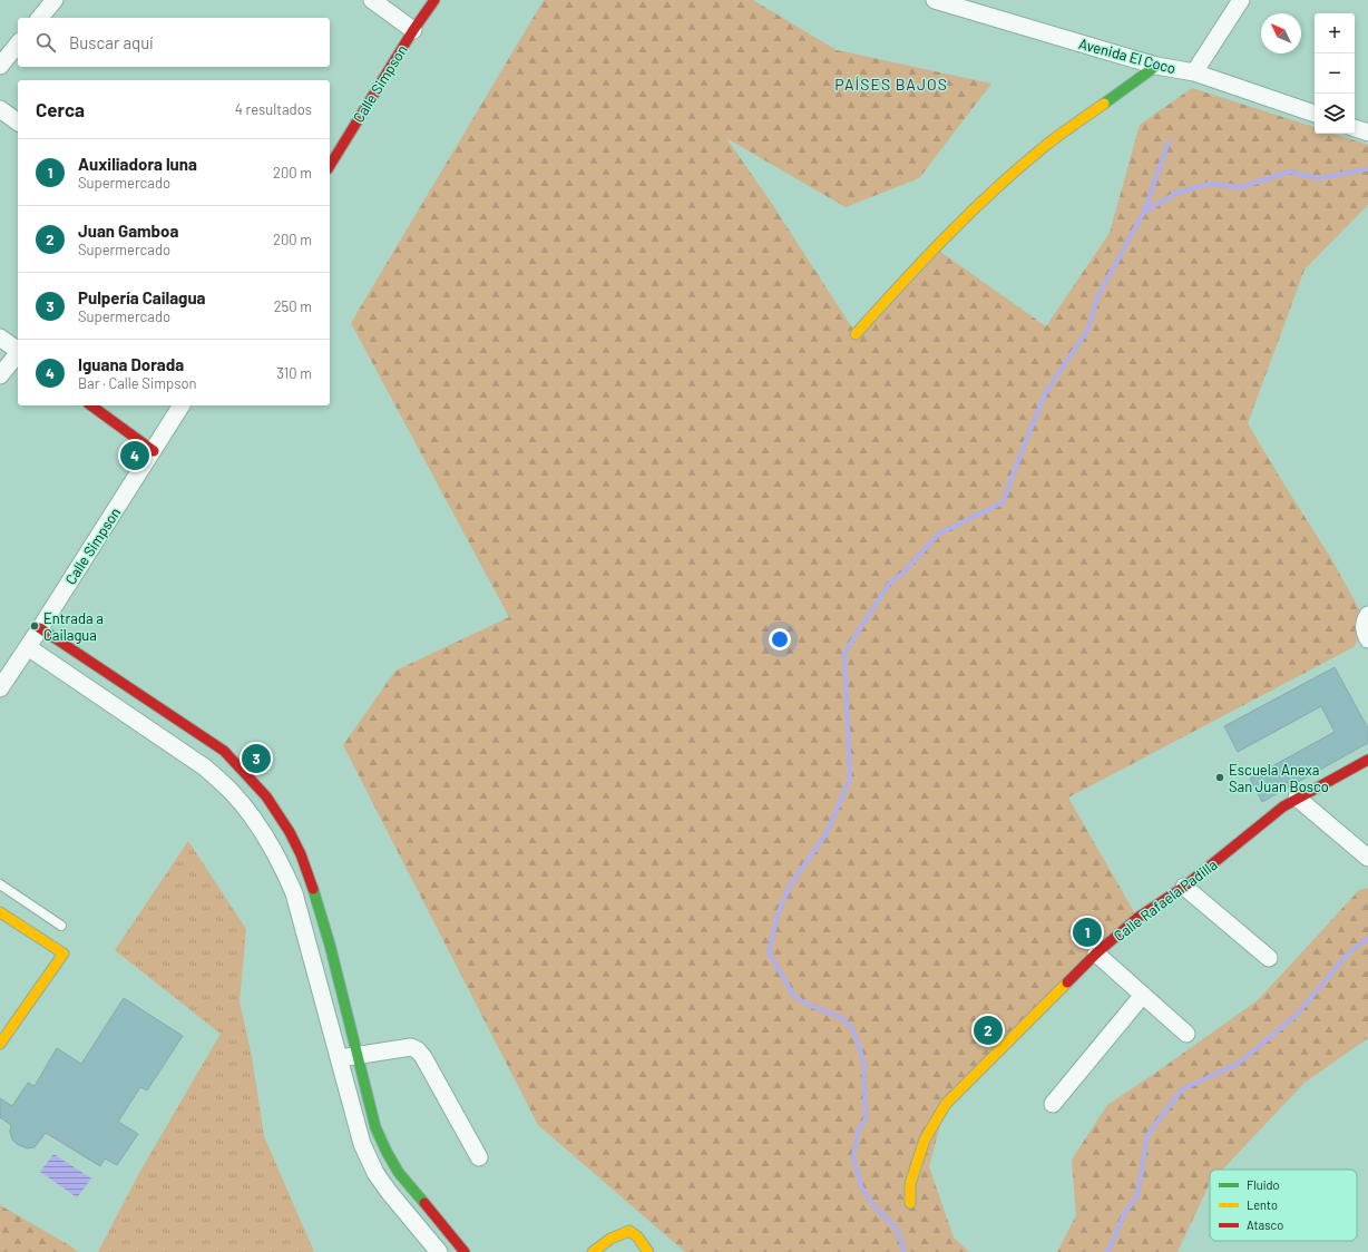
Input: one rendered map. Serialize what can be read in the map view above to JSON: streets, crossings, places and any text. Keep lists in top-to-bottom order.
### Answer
{
  "streets": {
    "street": ["Avenida El Coco", "Calle Simpson", "Calle Rafaela Padilla"]
  },
  "districts": ["PAÍSES BAJOS"],
  "places": ["Entrada a Cailagua", "Escuela Anexa San Juan Bosco"],
  "legend": ["Fluido", "Lento", "Atasco"],
  "north": "top left",
  "page": {
    "map_buttons": ["+", "−"],
    "search": "Buscar aquí",
    "heading": ["Cerca", "4 resultados"],
    "list": [
      {
        "mark": "1",
        "name": "Auxiliadora luna",
        "note": "Supermercado",
        "value": "200 m"
      },
      {
        "mark": "2",
        "name": "Juan Gamboa",
        "note": "Supermercado",
        "value": "200 m"
      },
      {
        "mark": "3",
        "name": "Pulpería Cailagua",
        "note": "Supermercado",
        "value": "250 m"
      },
      {
        "mark": "4",
        "name": "Iguana Dorada",
        "note": "Bar · Calle Simpson",
        "value": "310 m"
      }
    ],
    "pins": [
      "4",
      "3",
      "1",
      "2"
    ]
  }
}
